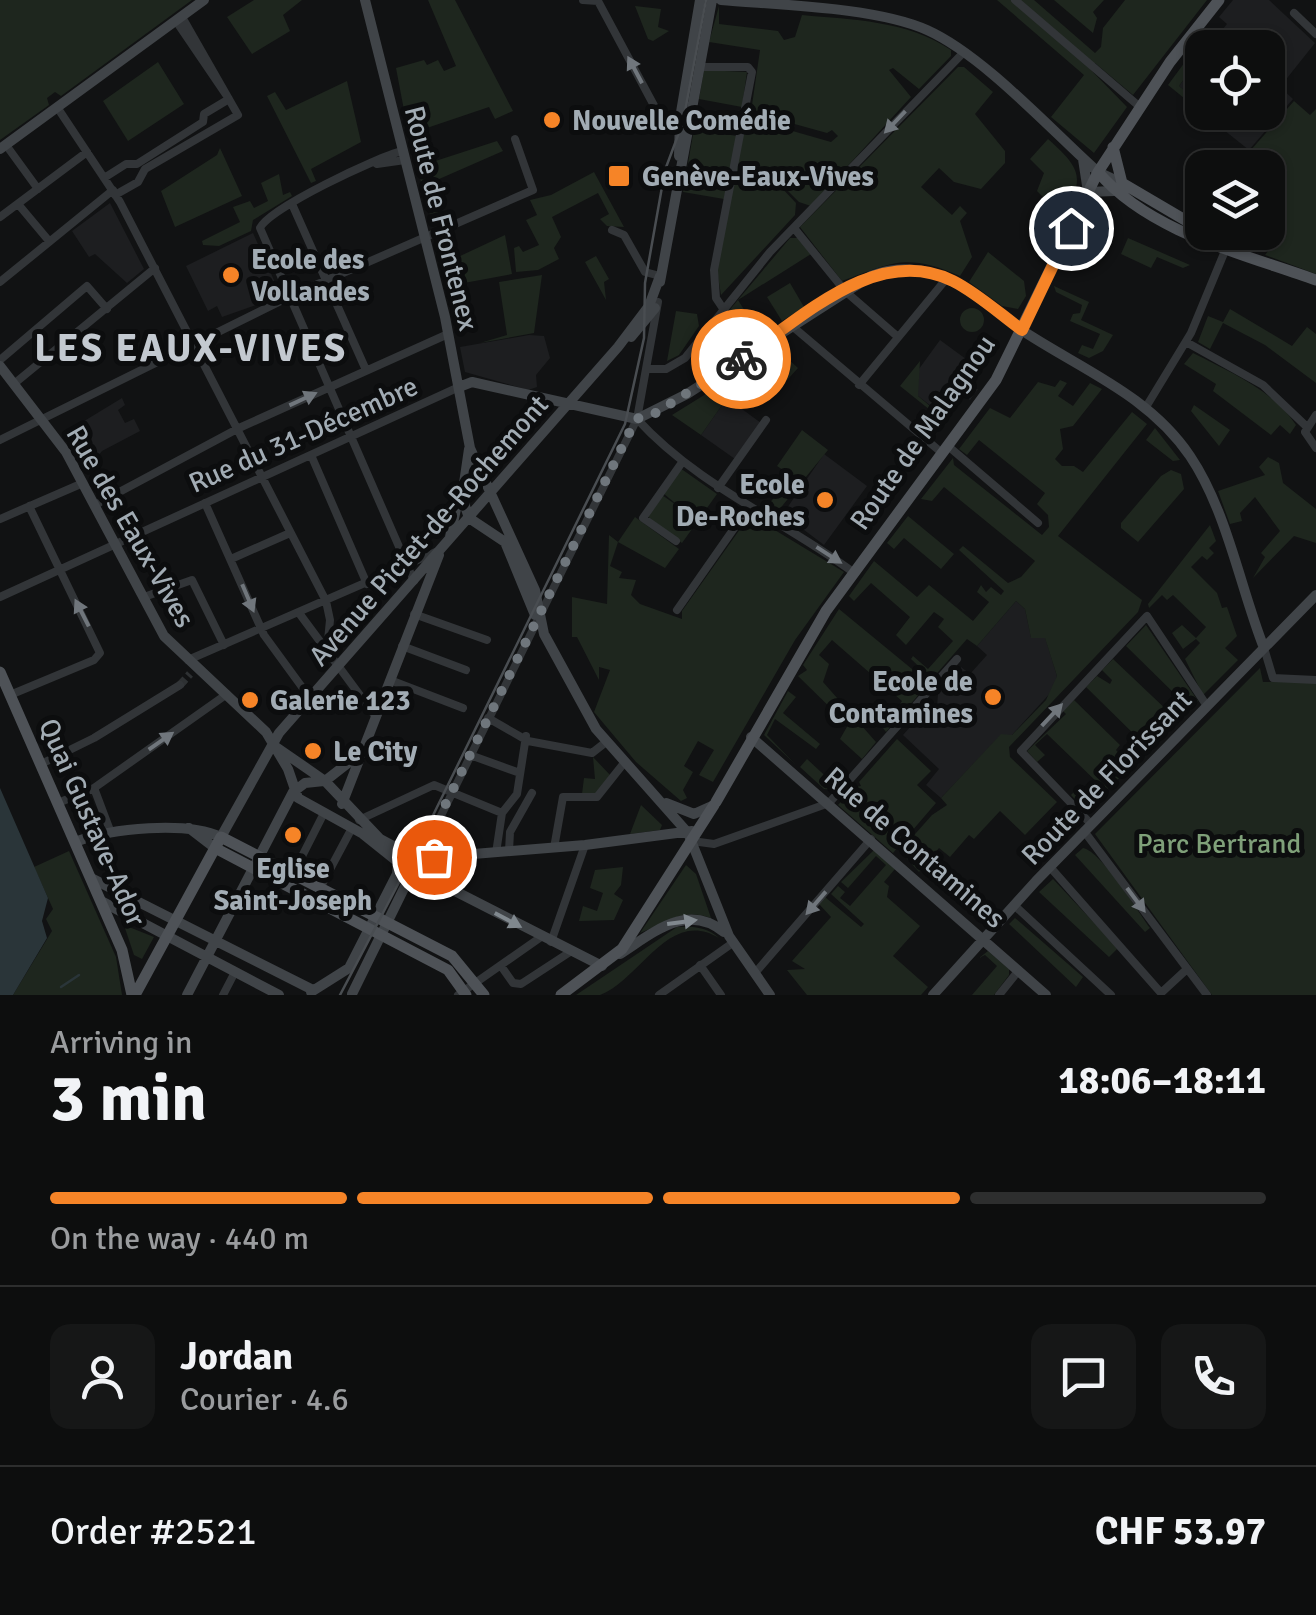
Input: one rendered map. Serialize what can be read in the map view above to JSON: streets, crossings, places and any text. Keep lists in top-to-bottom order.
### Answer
{
  "streets": {
    "main road": [
      "Route de Frontenex",
      "Route de Malagnou",
      "Rue du 31-Décembre",
      "Rue des Eaux-Vives",
      "Avenue Pictet-de-Rochemont",
      "Route de Florissant",
      "Quai Gustave-Ador",
      "Rue de Contamines"
    ]
  },
  "crossings": [
    ["Route de Frontenex", "Rue du 31-Décembre"],
    ["Route de Malagnou", "Rue de Contamines"],
    ["Rue du 31-Décembre", "Rue des Eaux-Vives"],
    ["Rue du 31-Décembre", "Avenue Pictet-de-Rochemont"],
    ["Rue des Eaux-Vives", "Avenue Pictet-de-Rochemont"],
    ["Route de Florissant", "Rue de Contamines"]
  ],
  "districts": ["LES EAUX-VIVES"],
  "parks": ["Parc Bertrand"],
  "places": {
    "other": [
      "Nouvelle Comédie",
      "Ecole des Vollandes",
      "Ecole De-Roches",
      "Ecole de Contamines",
      "Galerie 123",
      "Le City",
      "Eglise Saint-Joseph"
    ],
    "transit": ["Genève-Eaux-Vives"]
  },
  "page": {
    "heading": ["3 min", "Arriving in", "18:06–18:11"],
    "panel": [
      "Jordan",
      "Courier · 4.6",
      "Order #2521",
      "CHF 53.97"
    ],
    "bar": "On the way · 440 m"
  }
}
